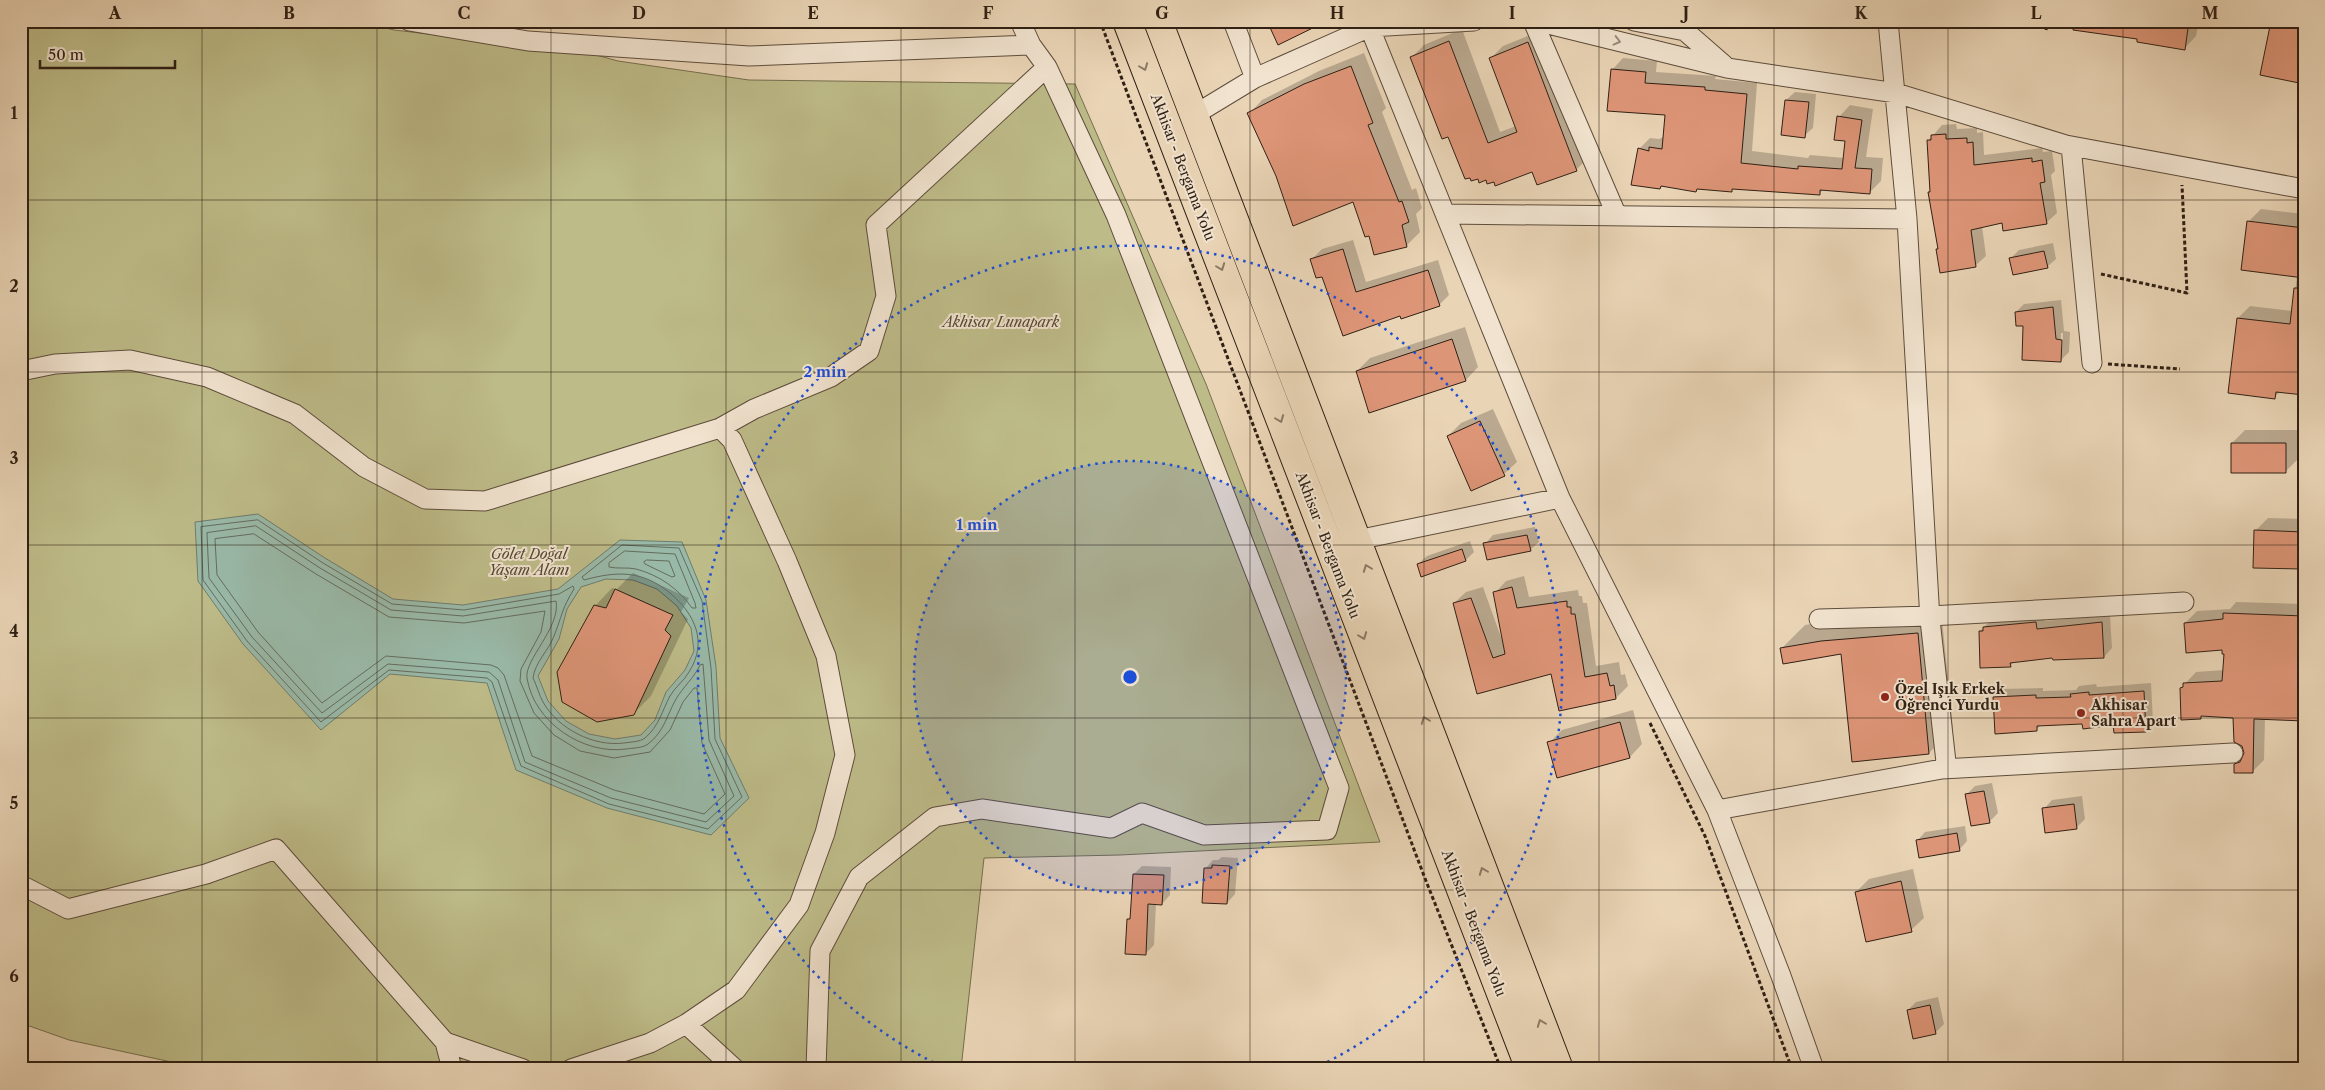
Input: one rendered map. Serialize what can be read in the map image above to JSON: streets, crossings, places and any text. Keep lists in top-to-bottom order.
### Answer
{
  "streets": {
    "main road": ["Akhisar - Bergama Yolu"]
  },
  "parks": ["Akhisar Lunapark", "Gölet Doğal Yaşam Alanı"],
  "places": ["Özel Işık Erkek Öğrenci Yurdu", "Akhisar Sahra Apart"],
  "scale_bar": "50 m",
  "grid": {
    "columns": [
      "A",
      "B",
      "C",
      "D",
      "E",
      "F",
      "G",
      "H",
      "I",
      "J",
      "K",
      "L",
      "M"
    ],
    "rows": [
      "1",
      "2",
      "3",
      "4",
      "5",
      "6"
    ]
  },
  "rings": ["2 min", "1 min"]
}
